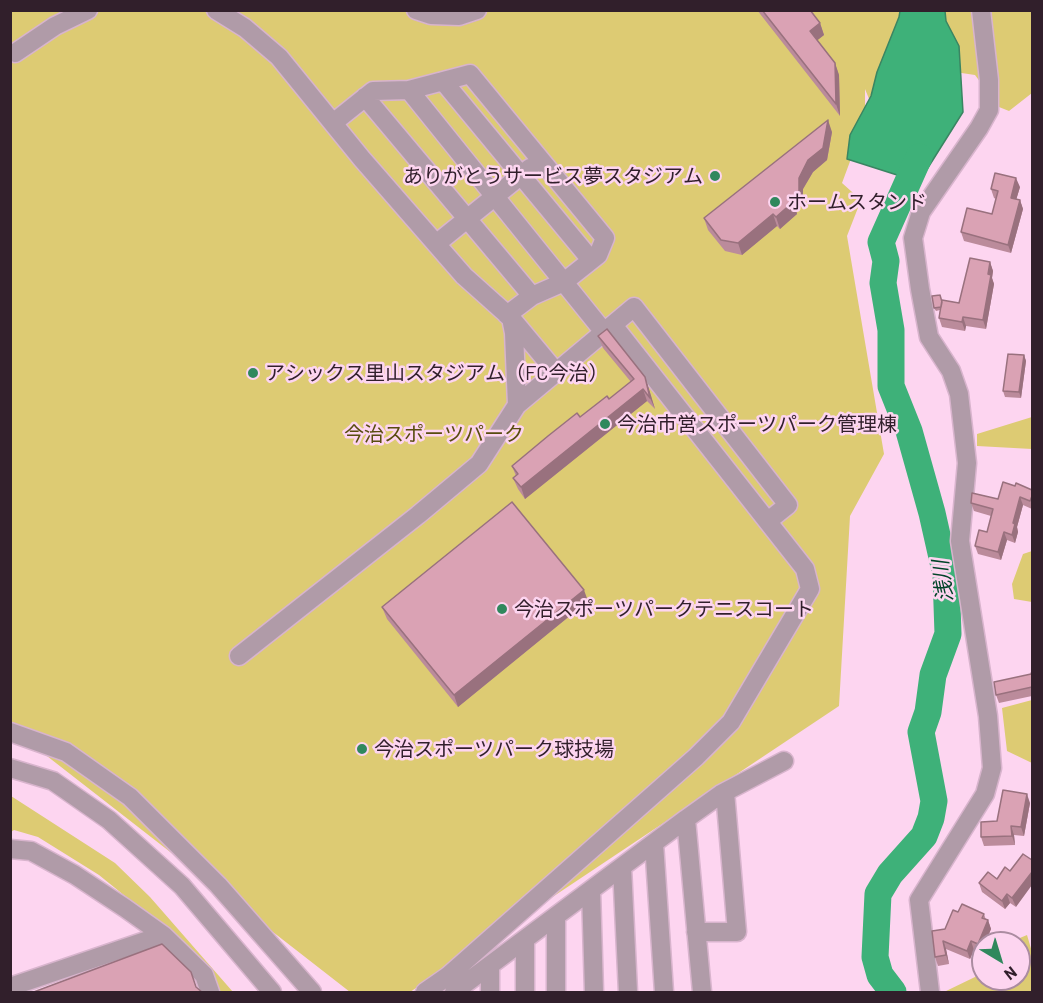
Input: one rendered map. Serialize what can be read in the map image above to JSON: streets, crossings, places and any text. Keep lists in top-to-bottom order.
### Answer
{
  "water": ["浅川"],
  "parks": ["今治スポーツパーク"],
  "places": [
    "ありがとうサービス夢スタジアム",
    "ホームスタンド",
    "アシックス里山スタジアム（FC今治）",
    "今治市営スポーツパーク管理棟",
    "今治スポーツパークテニスコート",
    "今治スポーツパーク球技場"
  ],
  "north": "bottom right"
}
